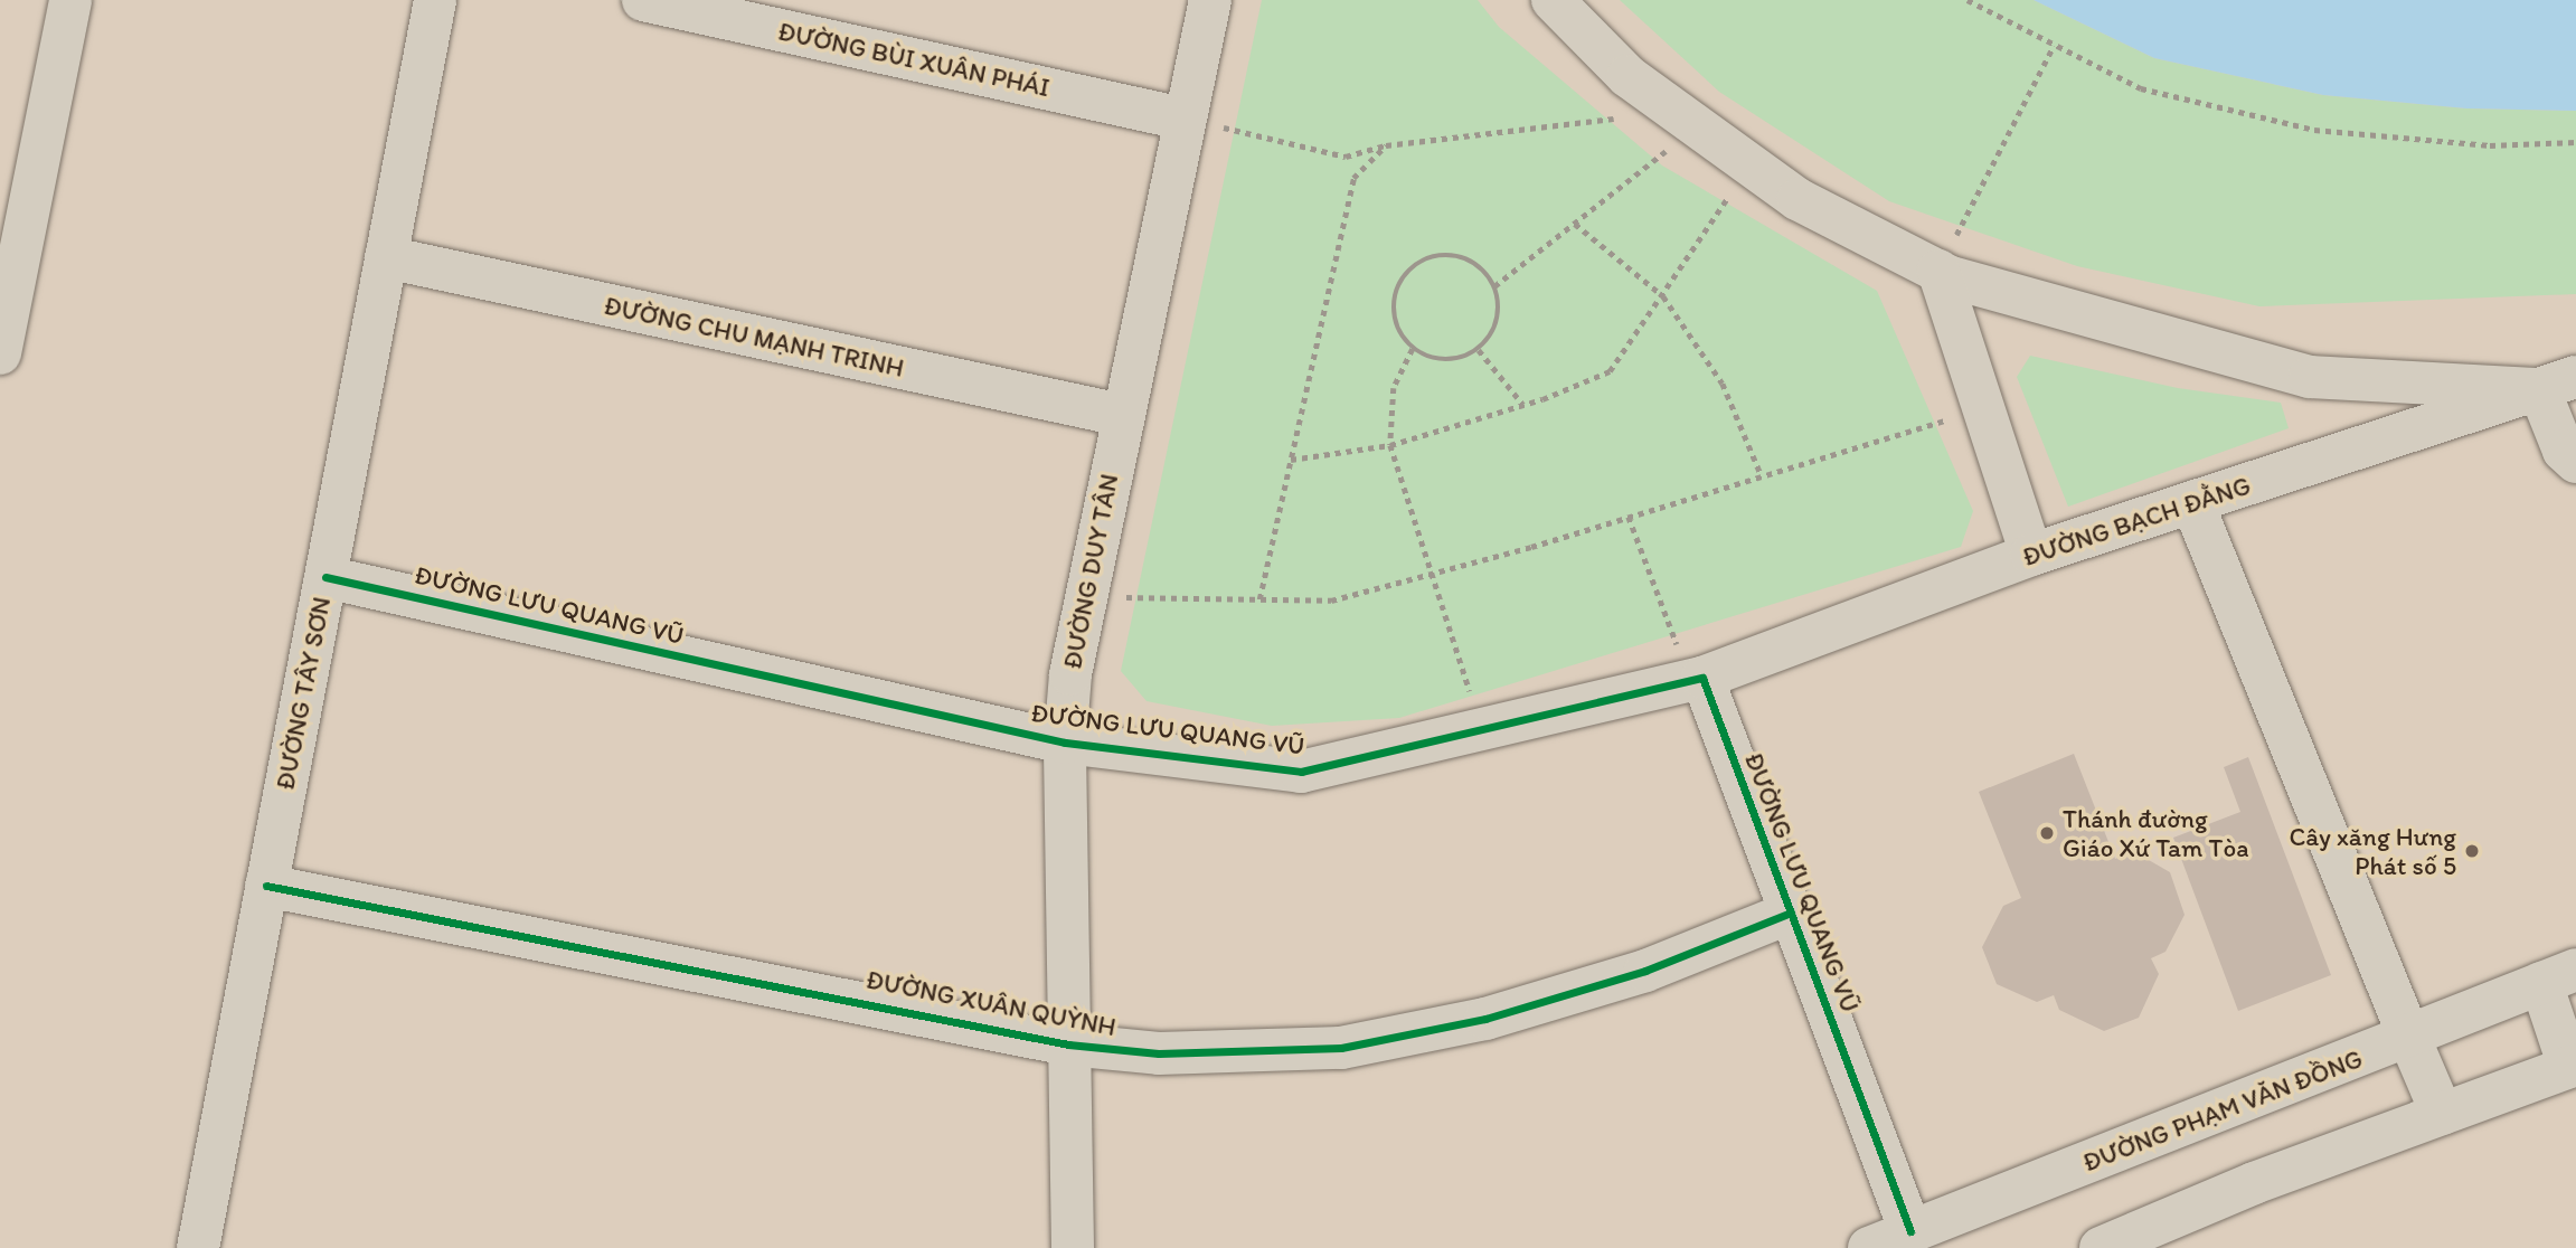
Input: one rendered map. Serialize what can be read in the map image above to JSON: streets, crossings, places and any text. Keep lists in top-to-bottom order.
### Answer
{
  "streets": {
    "street": [
      "ĐƯỜNG BÙI XUÂN PHÁI",
      "ĐƯỜNG CHU MẠNH TRINH",
      "ĐƯỜNG BẠCH ĐẰNG",
      "ĐƯỜNG DUY TÂN",
      "ĐƯỜNG LƯU QUANG VŨ",
      "ĐƯỜNG TÂY SƠN",
      "ĐƯỜNG XUÂN QUỲNH",
      "ĐƯỜNG PHẠM VĂN ĐỒNG"
    ]
  },
  "crossings": [
    ["ĐƯỜNG BÙI XUÂN PHÁI", "ĐƯỜNG DUY TÂN"],
    ["ĐƯỜNG CHU MẠNH TRINH", "ĐƯỜNG DUY TÂN"],
    ["ĐƯỜNG CHU MẠNH TRINH", "ĐƯỜNG TÂY SƠN"],
    ["ĐƯỜNG BẠCH ĐẰNG", "ĐƯỜNG LƯU QUANG VŨ"],
    ["ĐƯỜNG DUY TÂN", "ĐƯỜNG LƯU QUANG VŨ"],
    ["ĐƯỜNG DUY TÂN", "ĐƯỜNG XUÂN QUỲNH"],
    ["ĐƯỜNG LƯU QUANG VŨ", "ĐƯỜNG TÂY SƠN"],
    ["ĐƯỜNG LƯU QUANG VŨ", "ĐƯỜNG XUÂN QUỲNH"],
    ["ĐƯỜNG LƯU QUANG VŨ", "ĐƯỜNG PHẠM VĂN ĐỒNG"],
    ["ĐƯỜNG TÂY SƠN", "ĐƯỜNG XUÂN QUỲNH"]
  ],
  "places": ["Thánh đường Giáo Xứ Tam Tòa", "Cây xăng Hưng Phát số 5"]
}
